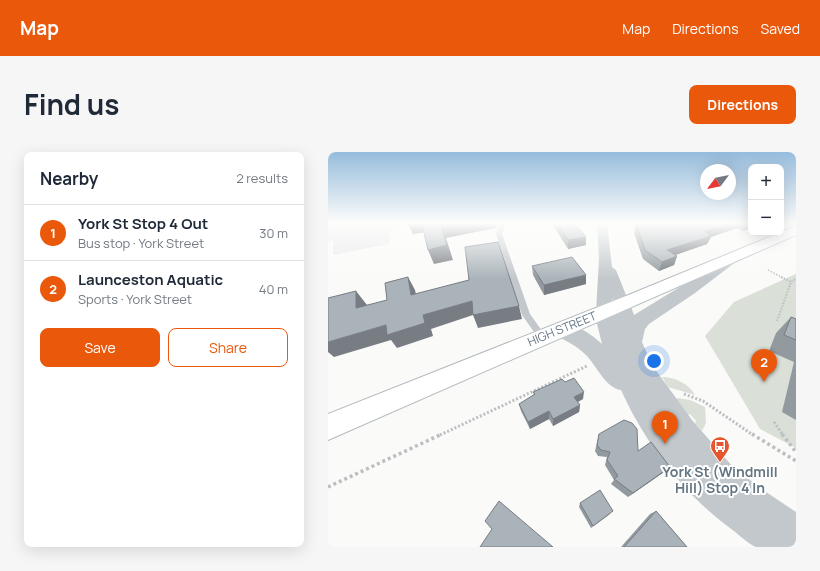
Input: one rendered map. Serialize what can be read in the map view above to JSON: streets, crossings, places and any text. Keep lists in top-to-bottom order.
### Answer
{
  "streets": {
    "main road": ["HIGH STREET"]
  },
  "places": {
    "bus stop": ["York St (Windmill Hill) Stop 4 In"]
  },
  "north": "bottom left",
  "page": {
    "header": "Map",
    "nav": ["Map", "Directions", "Saved"],
    "title": "Find us",
    "buttons": [
      "Directions",
      ["Save", "Share"]
    ],
    "heading": ["Nearby", "2 results"],
    "map_buttons": ["+", "−"],
    "list": [
      {
        "mark": "1",
        "name": "York St Stop 4 Out",
        "note": "Bus stop · York Street",
        "value": "30 m"
      },
      {
        "mark": "2",
        "name": "Launceston Aquatic",
        "note": "Sports · York Street",
        "value": "40 m"
      }
    ],
    "pins": ["2", "1"]
  }
}
